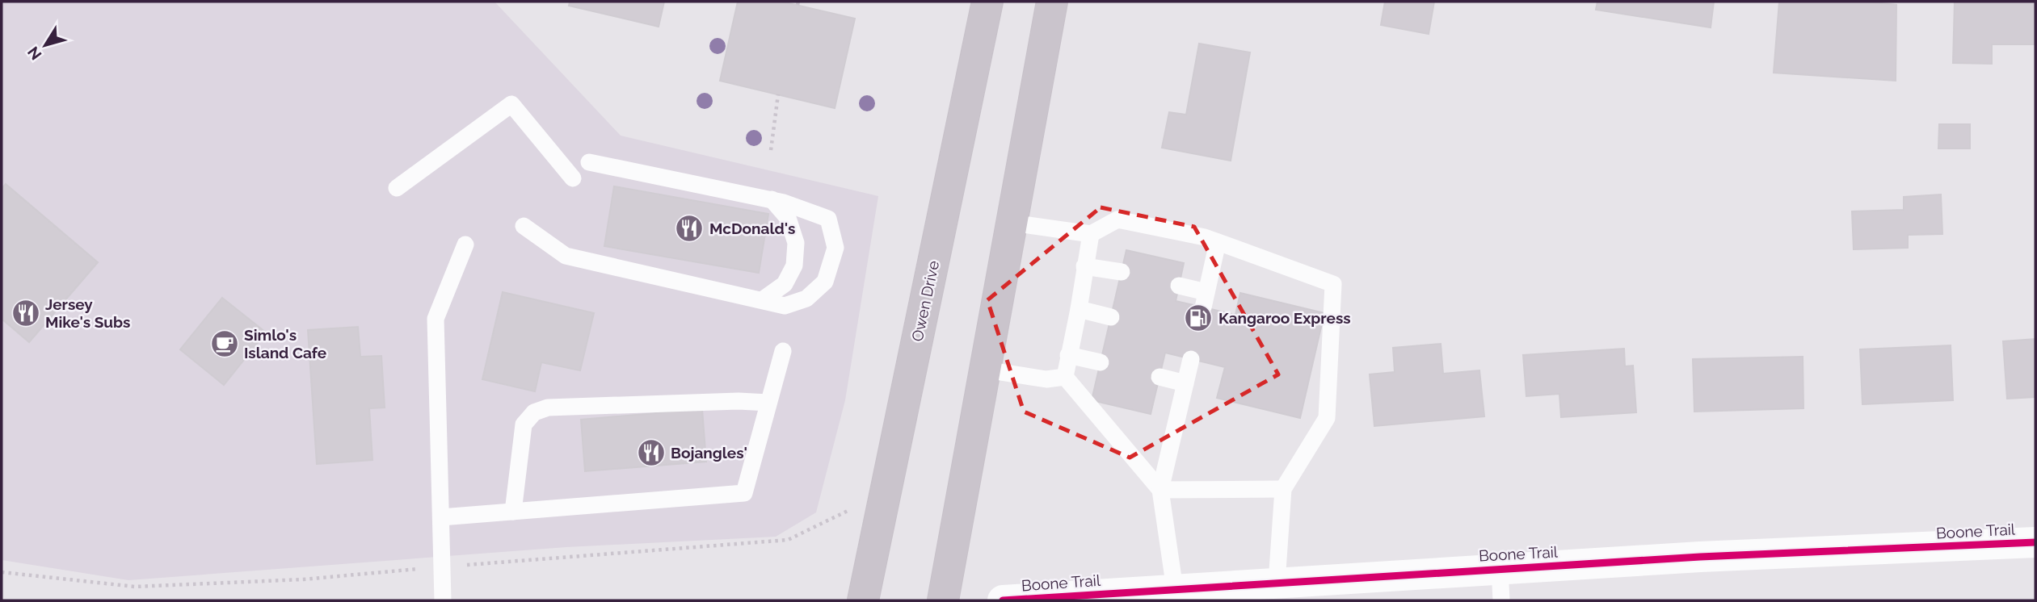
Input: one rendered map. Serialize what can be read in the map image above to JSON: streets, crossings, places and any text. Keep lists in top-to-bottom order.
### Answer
{
  "streets": {
    "highway": ["Owen Drive"],
    "street": ["Boone Trail"]
  },
  "places": {
    "restaurant": ["McDonald's", "Jersey Mike's Subs", "Bojangles'"],
    "fuel station": ["Kangaroo Express"],
    "cafe": ["Simlo's Island Cafe"]
  },
  "north": "bottom left"
}
